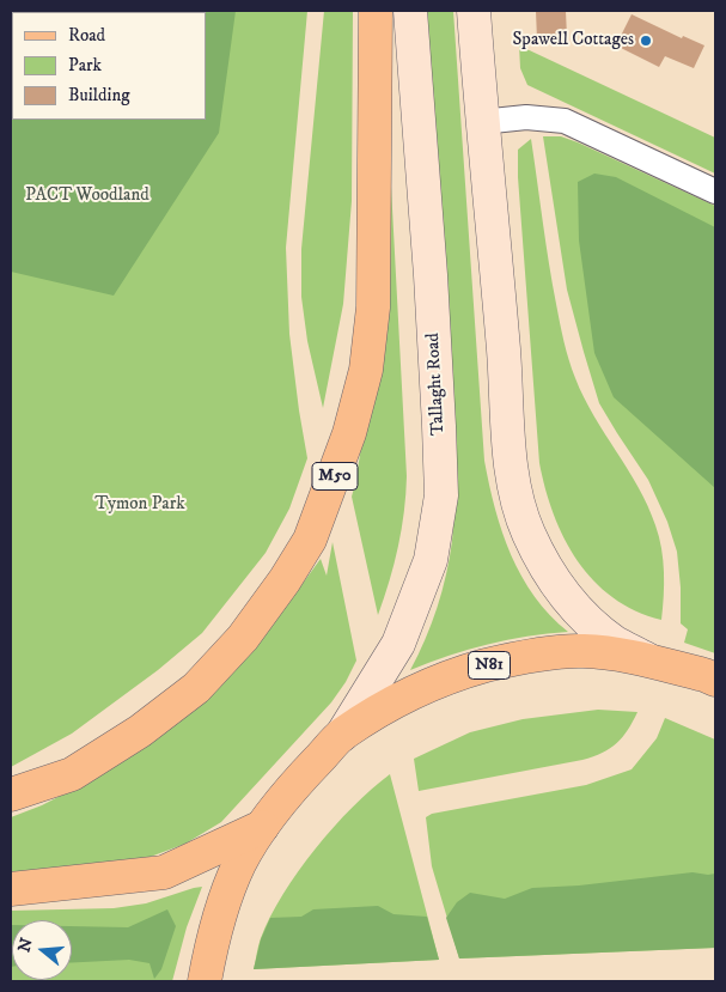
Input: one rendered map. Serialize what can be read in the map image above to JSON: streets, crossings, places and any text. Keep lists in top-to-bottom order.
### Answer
{
  "streets": {
    "main road": ["Tallaght Road", "M50", "N81"]
  },
  "crossings": [
    ["Tallaght Road", "N81"]
  ],
  "parks": ["PACT Woodland", "Tymon Park"],
  "places": ["Spawell Cottages"],
  "legend": ["Road", "Park", "Building"],
  "north": "left"
}
